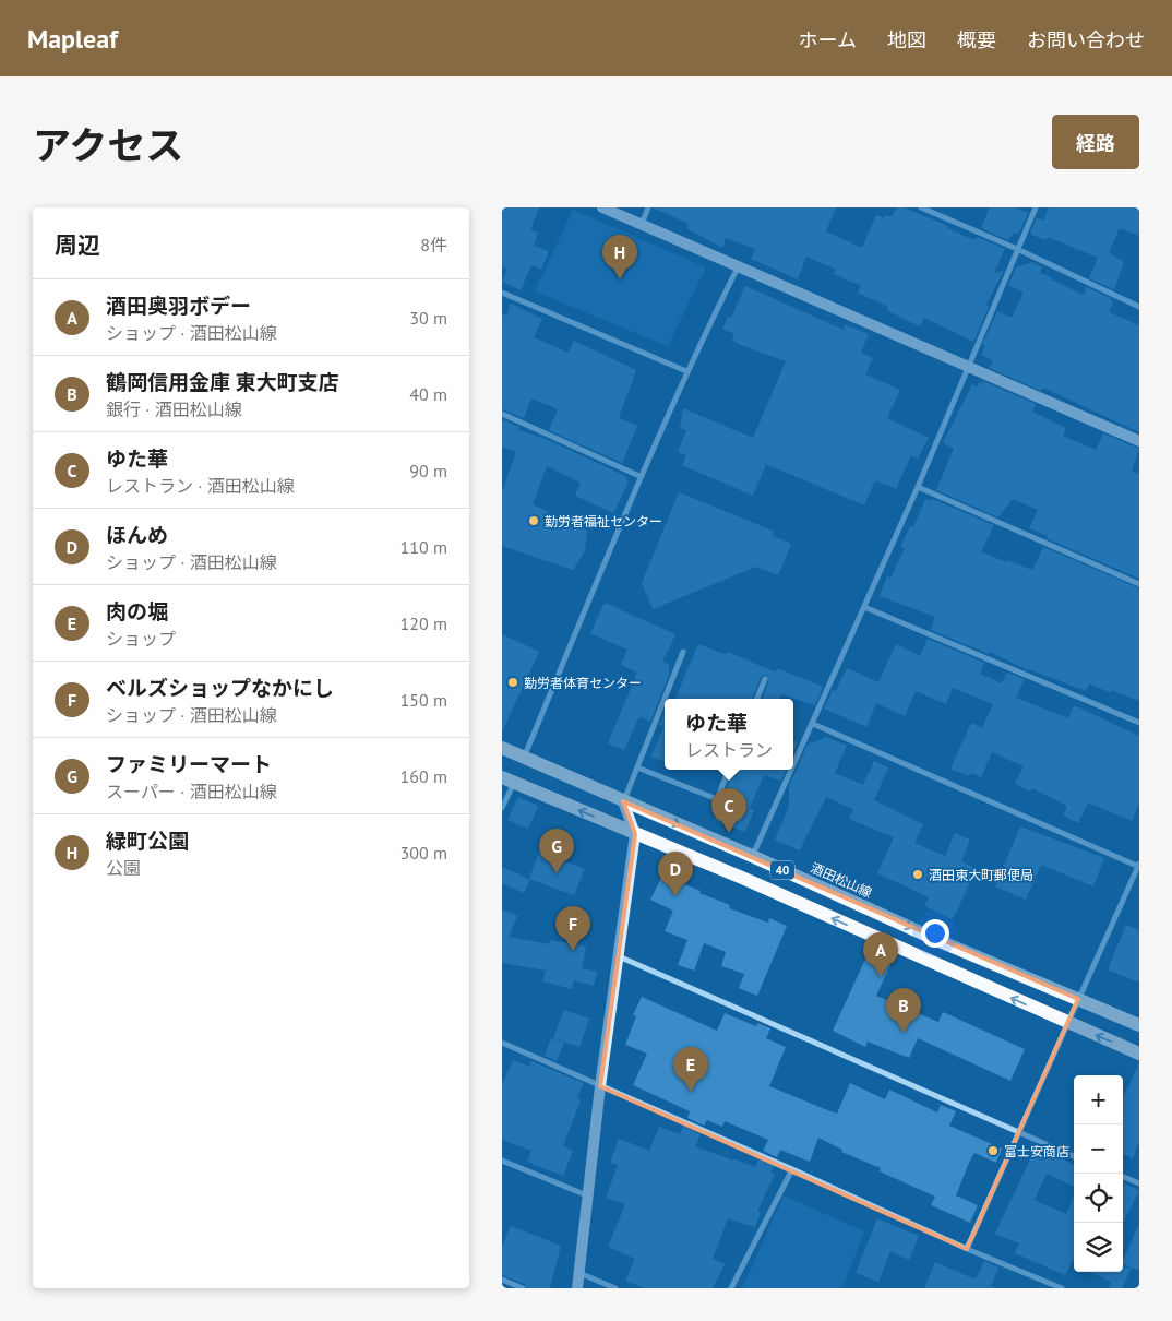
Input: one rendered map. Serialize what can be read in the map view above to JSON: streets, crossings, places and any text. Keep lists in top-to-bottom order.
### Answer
{
  "streets": {
    "main road": ["40", "酒田松山線"]
  },
  "places": [
    "勤労者福祉センター",
    "勤労者体育センター",
    "酒田東大町郵便局",
    "富士安商店"
  ],
  "page": {
    "header": "Mapleaf",
    "nav": [
      "ホーム",
      "地図",
      "概要",
      "お問い合わせ"
    ],
    "title": "アクセス",
    "buttons": "経路",
    "heading": ["周辺", "8件"],
    "pins": [
      "H",
      "C",
      "G",
      "D",
      "F",
      "A",
      "B",
      "E"
    ],
    "list": [
      {
        "mark": "A",
        "name": "酒田奥羽ボデー",
        "note": "ショップ · 酒田松山線",
        "value": "30 m"
      },
      {
        "mark": "B",
        "name": "鶴岡信用金庫 東大町支店",
        "note": "銀行 · 酒田松山線",
        "value": "40 m"
      },
      {
        "mark": "C",
        "name": "ゆた華",
        "note": "レストラン · 酒田松山線",
        "value": "90 m"
      },
      {
        "mark": "D",
        "name": "ほんめ",
        "note": "ショップ · 酒田松山線",
        "value": "110 m"
      },
      {
        "mark": "E",
        "name": "肉の堀",
        "note": "ショップ",
        "value": "120 m"
      },
      {
        "mark": "F",
        "name": "ベルズショップなかにし",
        "note": "ショップ · 酒田松山線",
        "value": "150 m"
      },
      {
        "mark": "G",
        "name": "ファミリーマート",
        "note": "スーパー · 酒田松山線",
        "value": "160 m"
      },
      {
        "mark": "H",
        "name": "緑町公園",
        "note": "公園",
        "value": "300 m"
      }
    ],
    "popup": ["ゆた華", "レストラン"],
    "map_buttons": ["+", "−"]
  }
}
